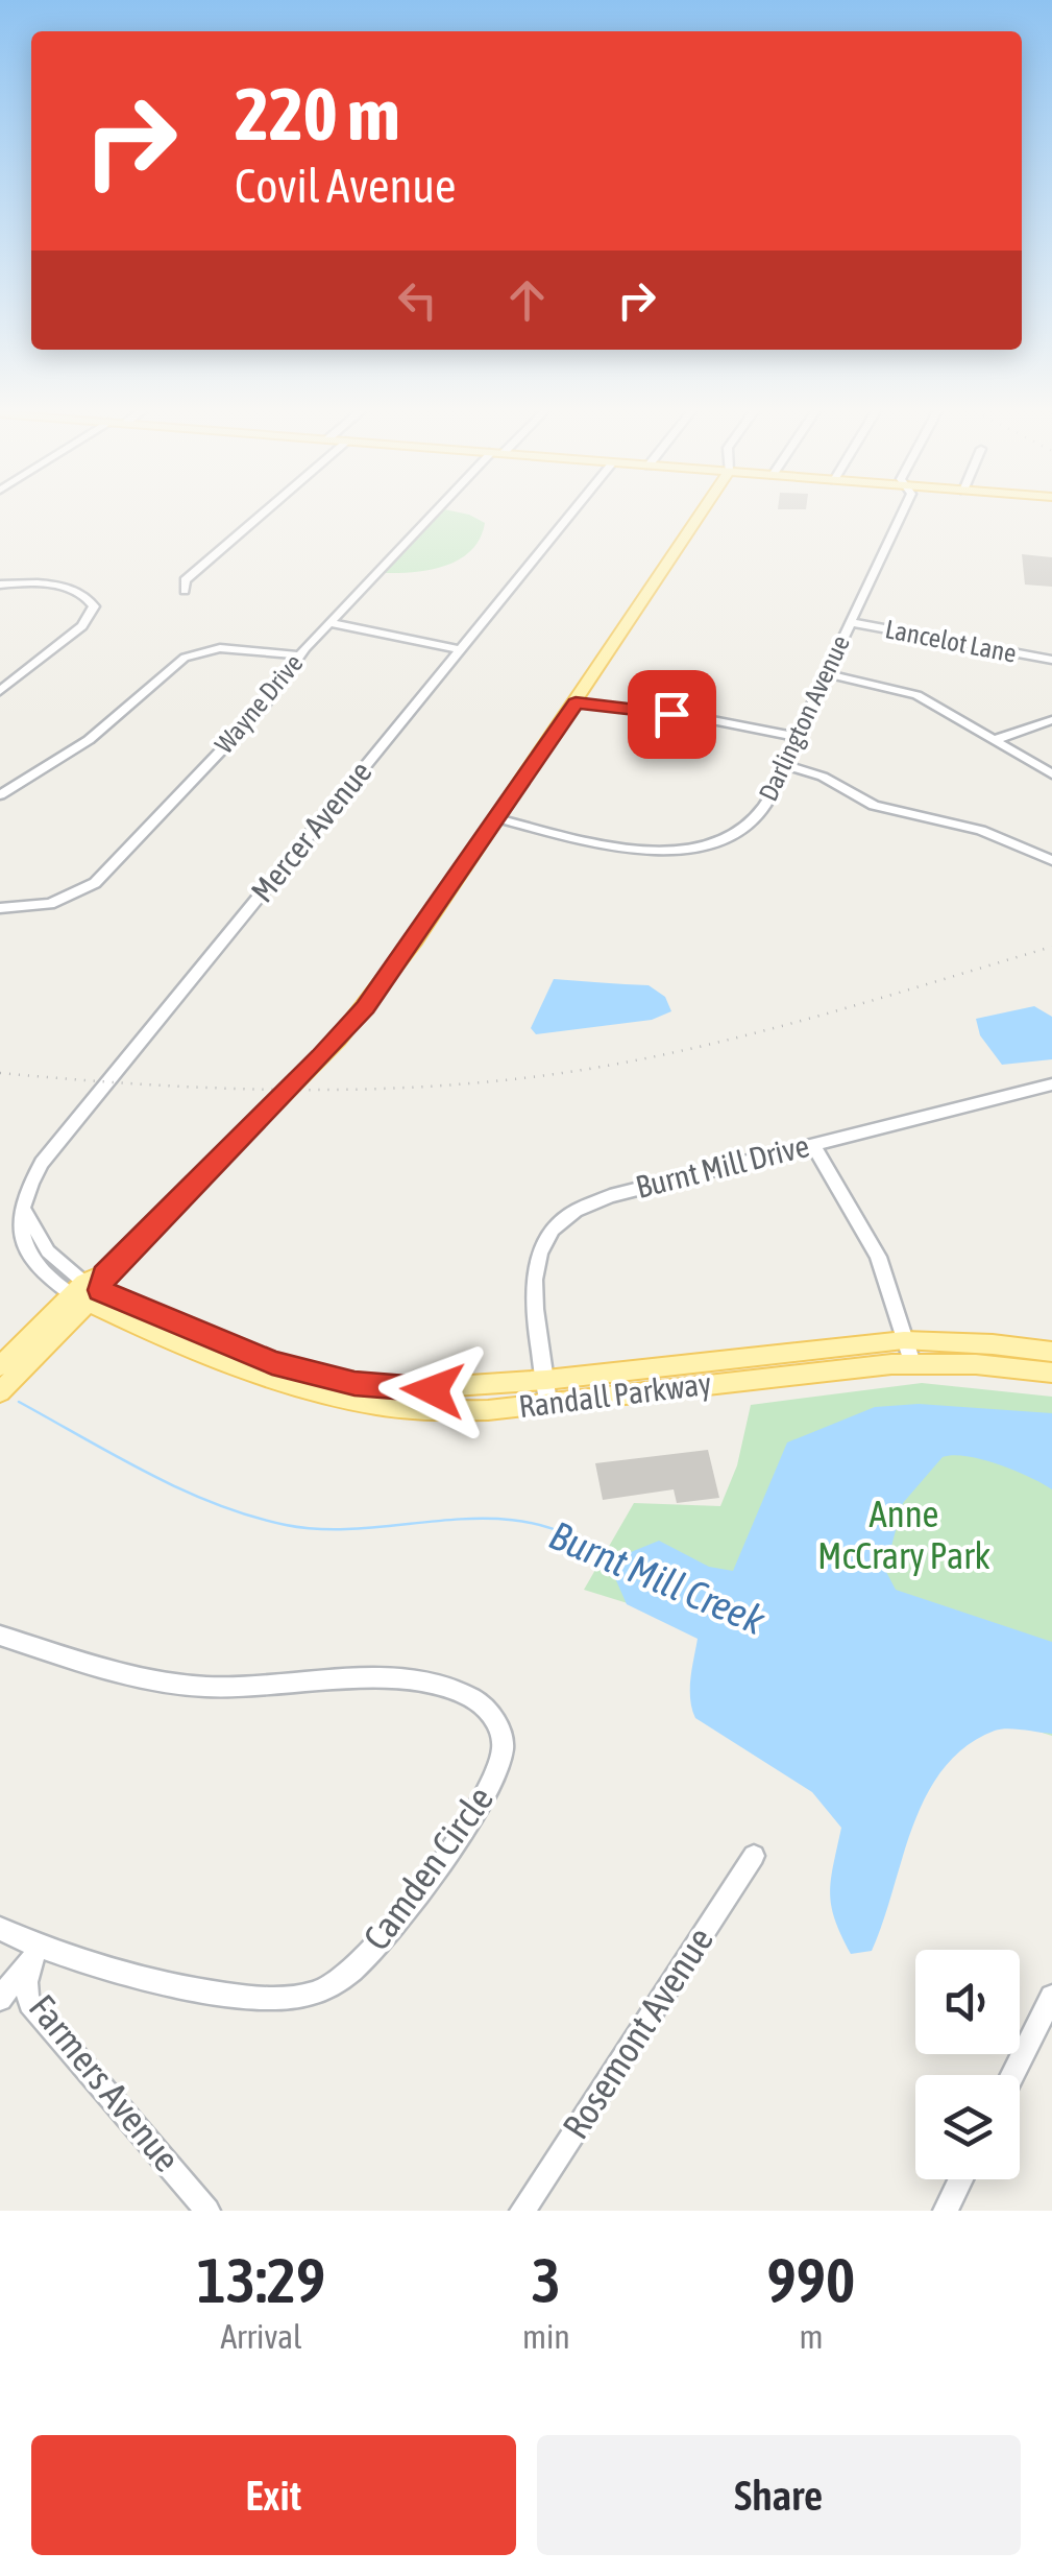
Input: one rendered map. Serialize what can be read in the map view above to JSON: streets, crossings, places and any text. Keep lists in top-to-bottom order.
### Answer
{
  "streets": {
    "main road": ["Randall Parkway"],
    "street": [
      "Lancelot Lane",
      "Wayne Drive",
      "Darlington Avenue",
      "Mercer Avenue",
      "Burnt Mill Drive",
      "Camden Circle",
      "Rosemont Avenue",
      "Farmers Avenue"
    ]
  },
  "crossings": [
    ["Lancelot Lane", "Darlington Avenue"],
    ["Mercer Avenue", "Randall Parkway"],
    ["Burnt Mill Drive", "Randall Parkway"],
    ["Camden Circle", "Farmers Avenue"]
  ],
  "water": ["Burnt Mill Creek"],
  "parks": ["Anne McCrary Park"],
  "page": {
    "turn": ["220 m", "Covil Avenue"],
    "eta": [
      "13:29",
      "Arrival",
      "3",
      "min",
      "990",
      "m"
    ],
    "buttons": ["Exit", "Share"]
  }
}
